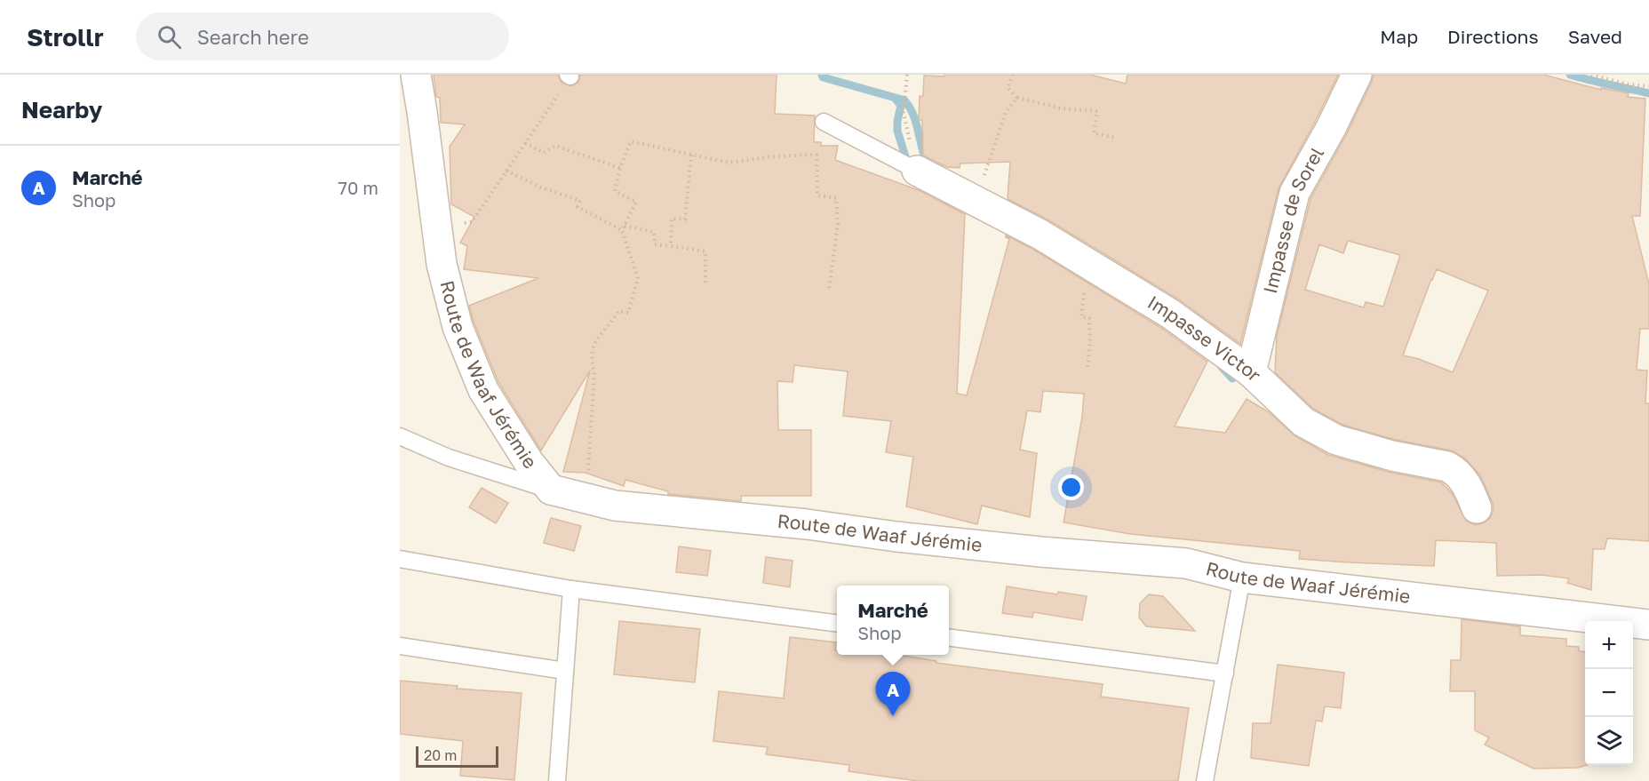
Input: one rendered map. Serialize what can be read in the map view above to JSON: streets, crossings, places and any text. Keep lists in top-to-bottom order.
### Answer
{
  "streets": {
    "street": ["Impasse de Sorel", "Impasse Victor", "Route de Waaf Jérémie"]
  },
  "crossings": [
    ["Impasse de Sorel", "Impasse Victor"]
  ],
  "scale_bar": "20 m",
  "page": {
    "header": "Strollr",
    "search": "Search here",
    "nav": ["Map", "Directions", "Saved"],
    "heading": "Nearby",
    "list": [
      {
        "mark": "A",
        "name": "Marché",
        "note": "Shop",
        "value": "70 m"
      }
    ],
    "popup": ["Marché", "Shop"],
    "map_buttons": ["+", "−"],
    "pins": "A",
    "scale": "20 m"
  }
}
